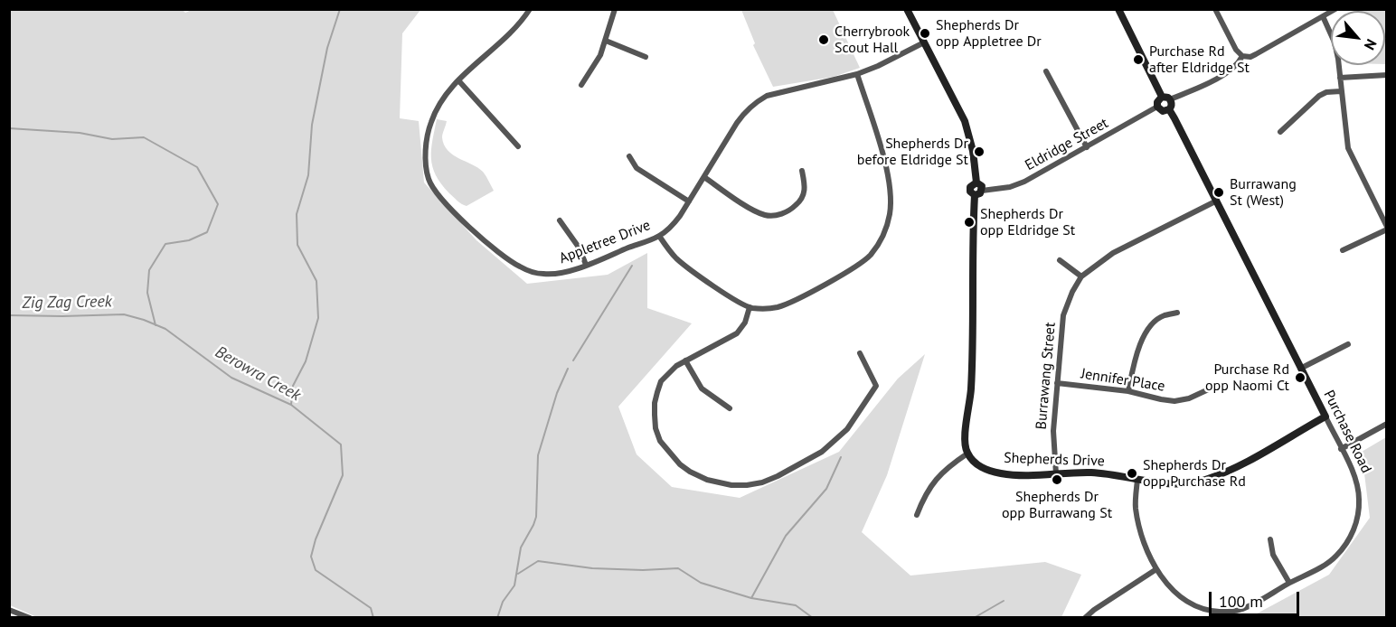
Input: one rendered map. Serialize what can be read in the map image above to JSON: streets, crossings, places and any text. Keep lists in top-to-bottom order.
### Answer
{
  "streets": {
    "main road": ["Purchase Road", "Shepherds Drive"],
    "street": [
      "Eldridge Street",
      "Appletree Drive",
      "Burrawang Street",
      "Jennifer Place"
    ]
  },
  "crossings": [
    ["Eldridge Street", "Purchase Road"],
    ["Burrawang Street", "Jennifer Place"],
    ["Burrawang Street", "Purchase Road"],
    ["Burrawang Street", "Shepherds Drive"],
    ["Purchase Road", "Shepherds Drive"]
  ],
  "water": ["Zig Zag Creek", "Berowra Creek"],
  "places": [
    "Shepherds Dr opp Appletree Dr",
    "Cherrybrook Scout Hall",
    "Purchase Rd after Eldridge St",
    "Shepherds Dr before Eldridge St",
    "Burrawang St (West)",
    "Shepherds Dr opp Eldridge St",
    "Purchase Rd opp Naomi Ct",
    "Shepherds Dr opp Purchase Rd",
    "Shepherds Dr opp Burrawang St"
  ],
  "scale_bar": "100 m",
  "north": "bottom right"
}
